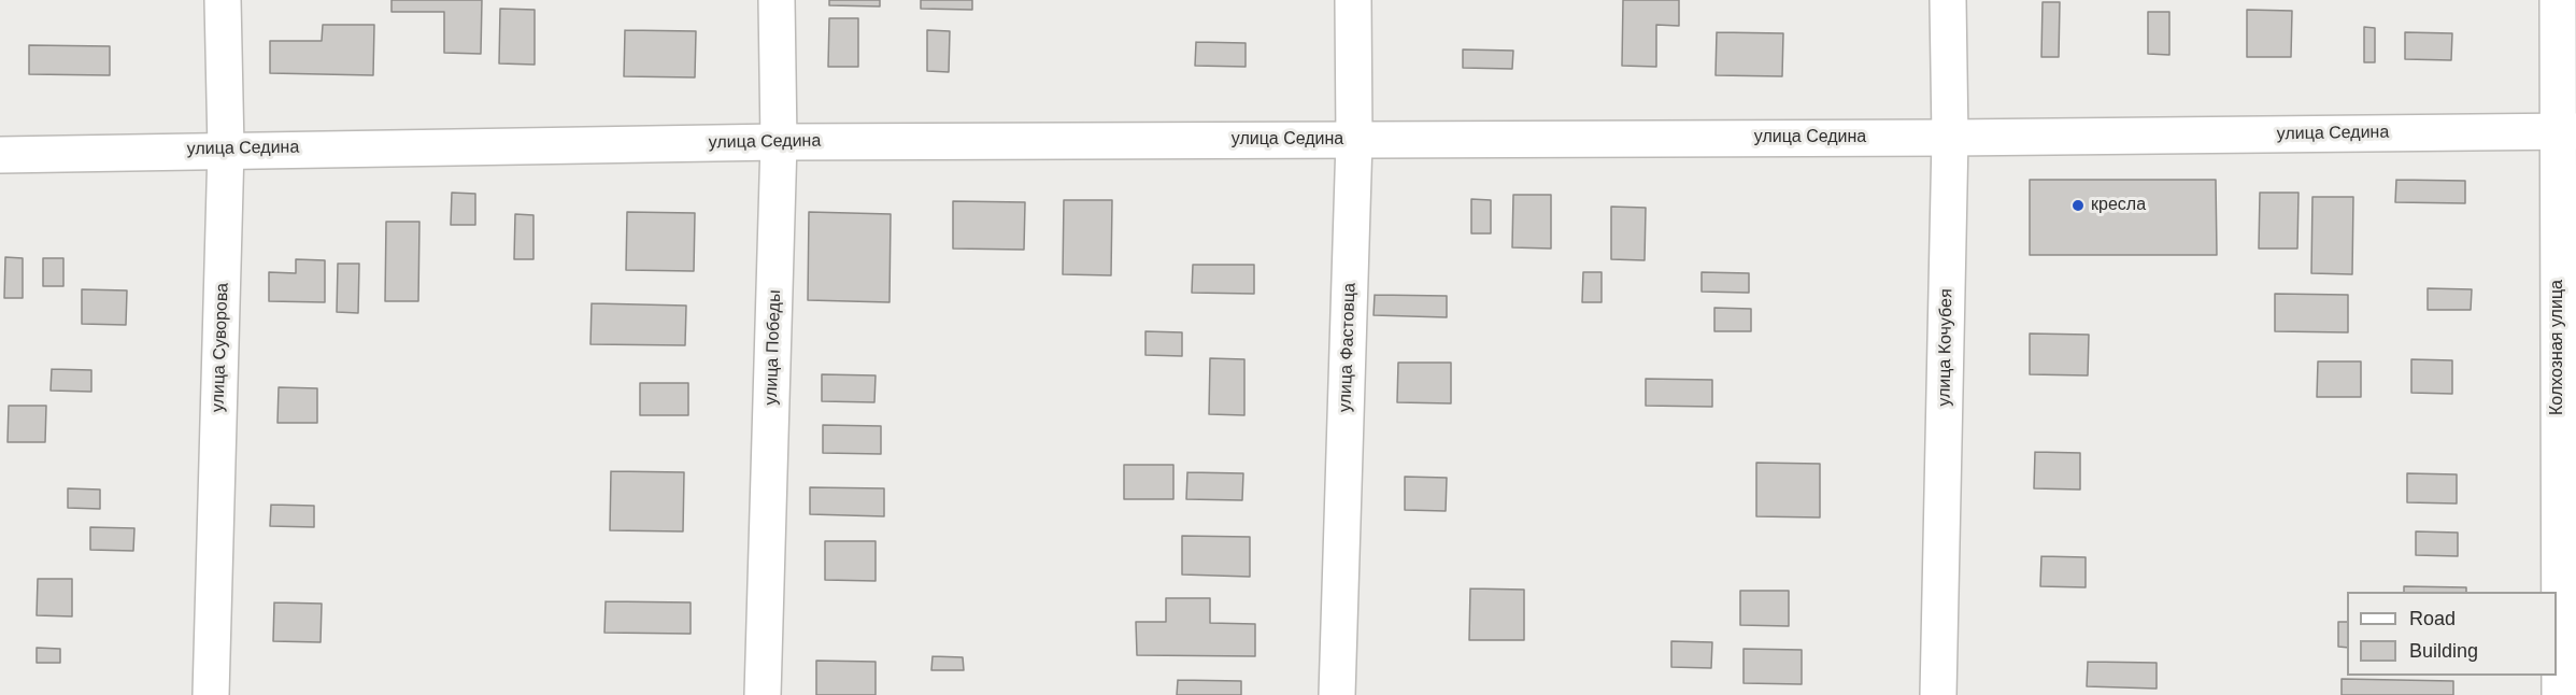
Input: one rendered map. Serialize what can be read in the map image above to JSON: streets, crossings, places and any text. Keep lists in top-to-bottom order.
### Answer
{
  "streets": {
    "street": [
      "улица Седина",
      "улица Суворова",
      "улица Победы",
      "улица Фастовца",
      "улица Кочубея",
      "Колхозная улица"
    ]
  },
  "crossings": [
    ["улица Седина", "улица Суворова"],
    ["улица Седина", "улица Победы"],
    ["улица Седина", "улица Фастовца"],
    ["улица Седина", "улица Кочубея"],
    ["улица Седина", "Колхозная улица"]
  ],
  "places": ["кресла"],
  "legend": ["Road", "Building"]
}
